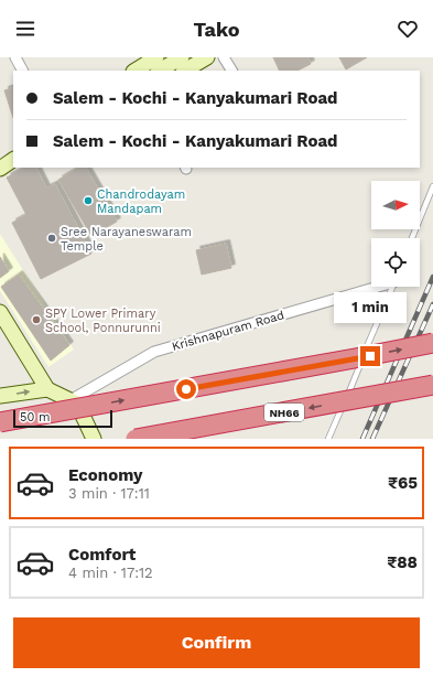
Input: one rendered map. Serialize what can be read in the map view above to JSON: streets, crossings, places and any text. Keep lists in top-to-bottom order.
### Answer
{
  "streets": {
    "highway": ["NH66"],
    "street": ["Krishnapuram Road"]
  },
  "places": ["Chandrodayam Mandapam", "Sree Narayaneswaram Temple", "SPY Lower Primary School, Ponnurunni"],
  "scale_bar": "50 m",
  "north": "right",
  "page": {
    "header": "Tako",
    "banner": ["Salem - Kochi - Kanyakumari Road", "Salem - Kochi - Kanyakumari Road"],
    "bubble": "1 min",
    "scale": "50 m",
    "list": [
      {
        "name": "Economy",
        "note": "3 min · 17:11",
        "value": "₹65"
      },
      {
        "name": "Comfort",
        "note": "4 min · 17:12",
        "value": "₹88"
      }
    ],
    "buttons": "Confirm"
  }
}
